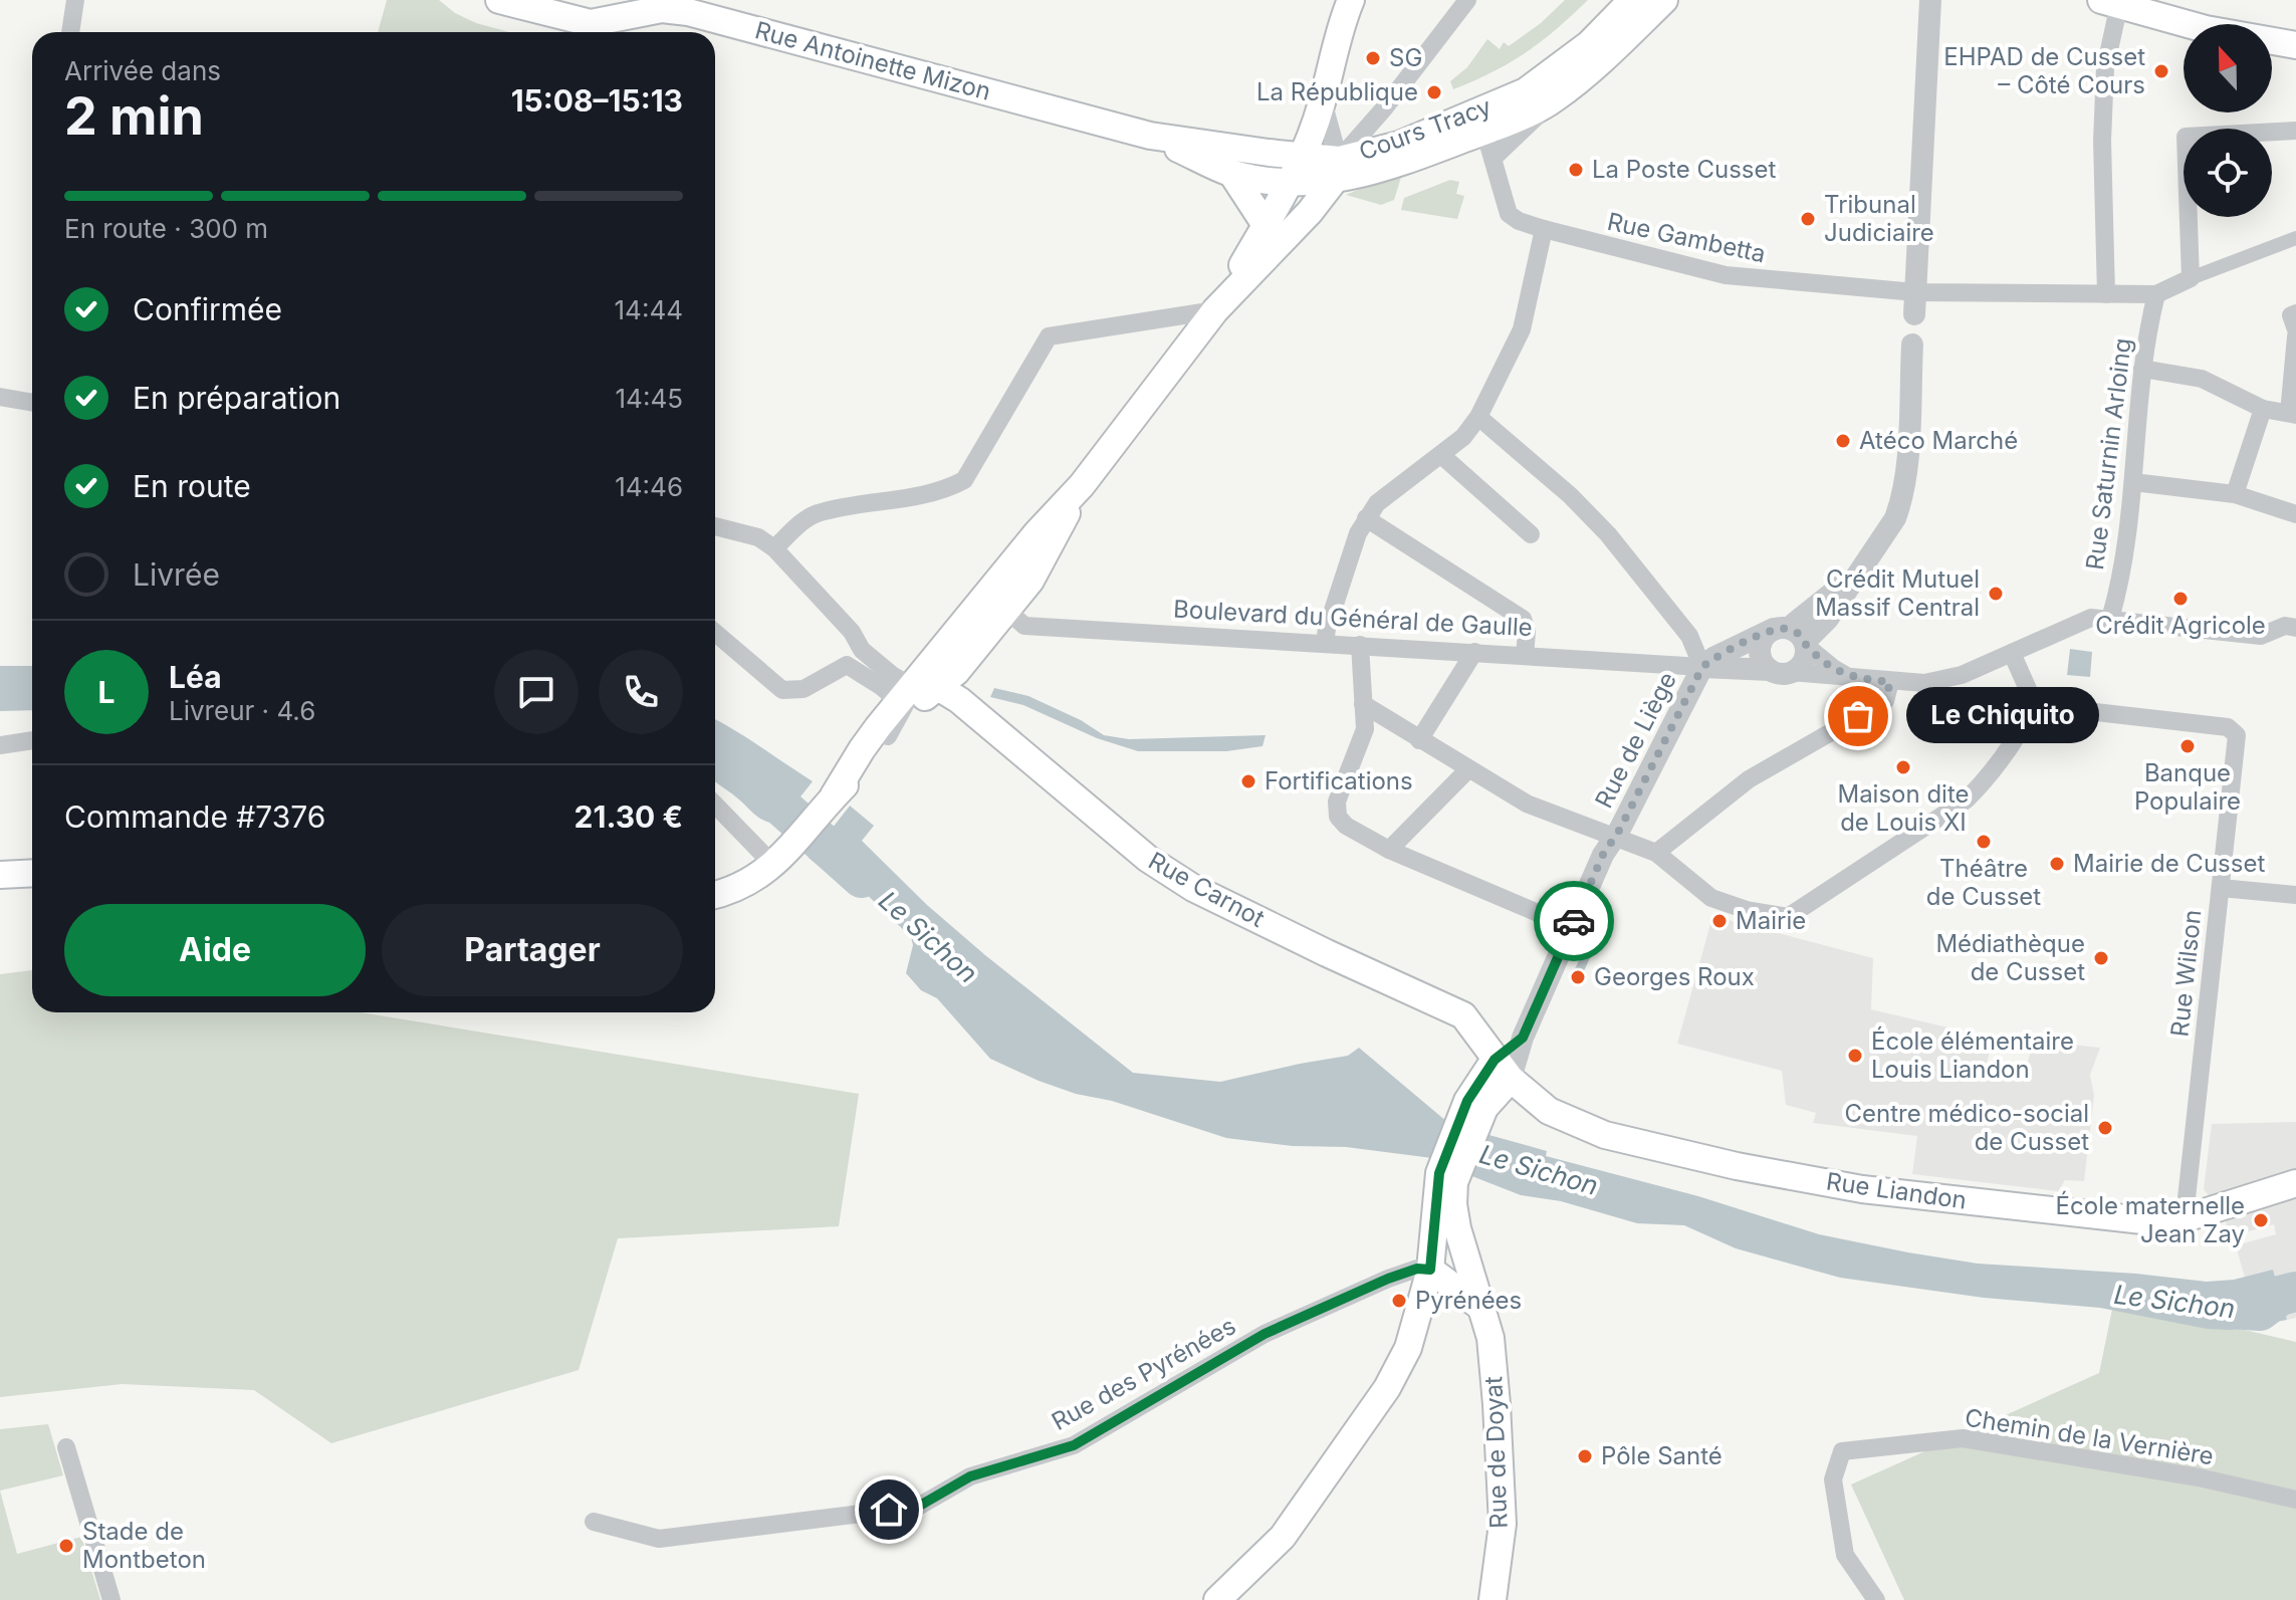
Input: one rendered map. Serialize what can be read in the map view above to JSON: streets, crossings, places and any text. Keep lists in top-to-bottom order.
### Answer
{
  "streets": {
    "main road": [
      "Rue Antoinette Mizon",
      "Cours Tracy",
      "Rue Carnot",
      "Rue Liandon",
      "Rue de Doyat"
    ],
    "street": [
      "Rue Gambetta",
      "Rue Saturnin Arloing",
      "Boulevard du Général de Gaulle",
      "Rue de Liège",
      "Rue Wilson",
      "Rue des Pyrénées",
      "Chemin de la Vernière"
    ]
  },
  "crossings": [
    ["Rue Antoinette Mizon", "Cours Tracy"],
    ["Cours Tracy", "Rue Gambetta"],
    ["Rue Gambetta", "Rue Saturnin Arloing"],
    ["Rue Saturnin Arloing", "Boulevard du Général de Gaulle"],
    ["Boulevard du Général de Gaulle", "Rue de Liège"],
    ["Rue de Liège", "Rue Carnot"],
    ["Rue de Liège", "Rue Liandon"],
    ["Rue Carnot", "Rue Liandon"],
    ["Rue Wilson", "Rue Liandon"]
  ],
  "water": ["Le Sichon"],
  "places": [
    "SG",
    "EHPAD de Cusset – Côté Cours",
    "La République",
    "La Poste Cusset",
    "Tribunal Judiciaire",
    "Atéco Marché",
    "Crédit Mutuel Massif Central",
    "Crédit Agricole",
    "Le Chiquito",
    "Banque Populaire",
    "Maison dite de Louis XI",
    "Fortifications",
    "Théâtre de Cusset",
    "Mairie de Cusset",
    "Mairie",
    "Médiathèque de Cusset",
    "Georges Roux",
    "École élémentaire Louis Liandon",
    "Centre médico-social de Cusset",
    "École maternelle Jean Zay",
    "Pyrénées",
    "Pôle Santé",
    "Stade de Montbeton"
  ],
  "north": "top",
  "page": {
    "heading": ["2 min", "Arrivée dans", "15:08–15:13"],
    "panel": [
      "Léa",
      "Livreur · 4.6",
      "Commande #7376",
      "21.30 €"
    ],
    "bar": "En route · 300 m",
    "list": [
      ["Confirmée", "14:44"],
      ["En préparation", "14:45"],
      ["En route", "14:46"],
      "Livrée"
    ],
    "round": "L",
    "bubble": "Le Chiquito",
    "buttons": ["Aide", "Partager"]
  }
}
